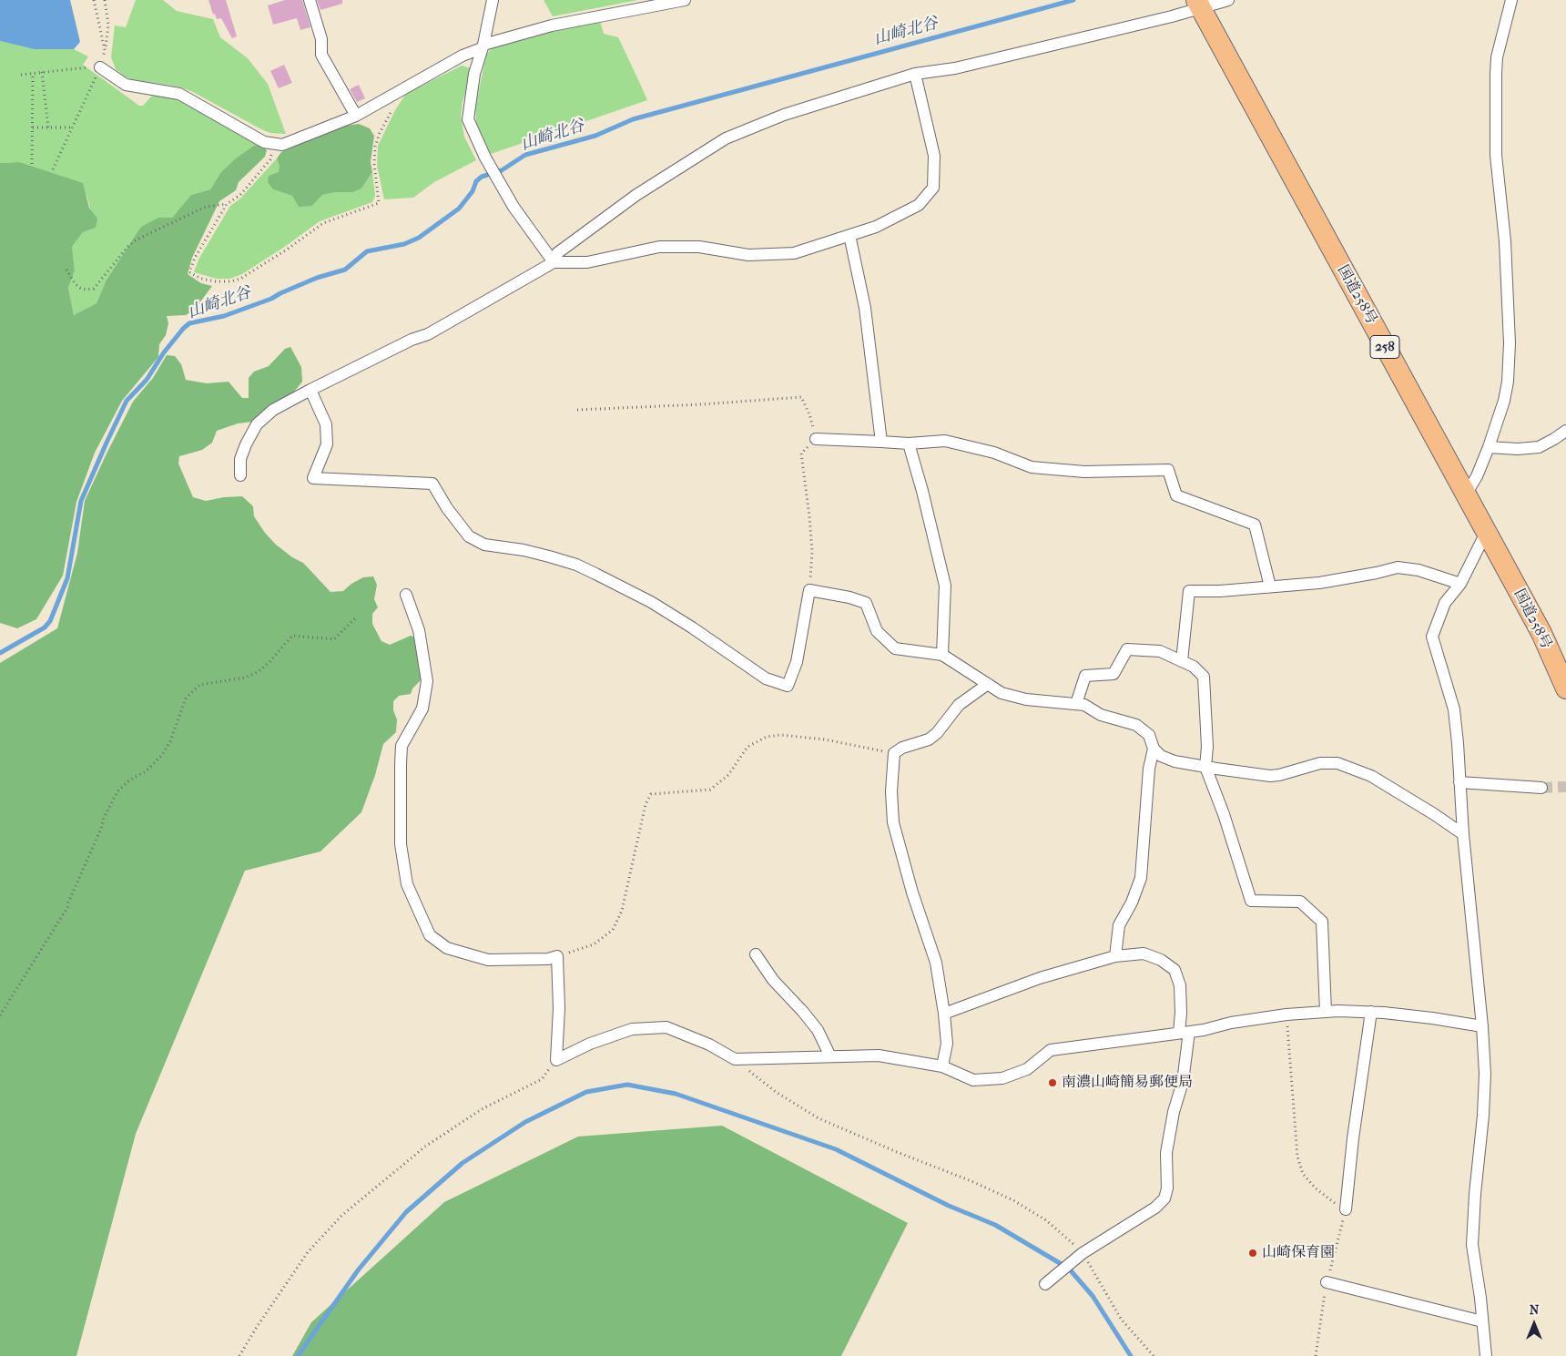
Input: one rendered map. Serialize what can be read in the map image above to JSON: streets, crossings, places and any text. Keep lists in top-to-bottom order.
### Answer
{
  "streets": {
    "highway": ["国道258号", "258"]
  },
  "water": ["山崎北谷"],
  "places": ["南濃山崎簡易郵便局", "山崎保育園"],
  "north": "top"
}
